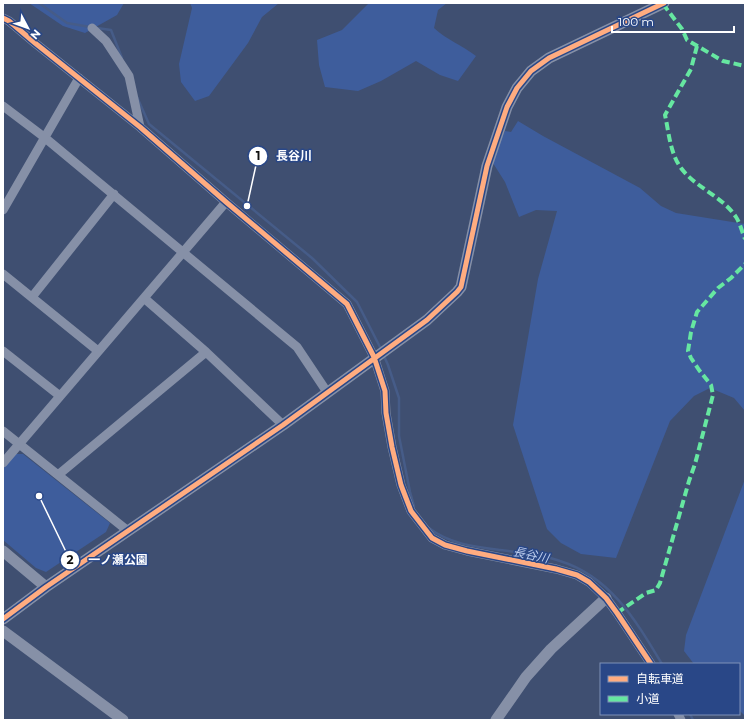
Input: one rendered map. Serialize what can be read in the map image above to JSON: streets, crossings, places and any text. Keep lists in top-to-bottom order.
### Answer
{
  "water": ["長谷川"],
  "places": ["長谷川", "一ノ瀬公園"],
  "legend": ["自転車道", "小道"],
  "scale_bar": "100 m",
  "north": "bottom right"
}
